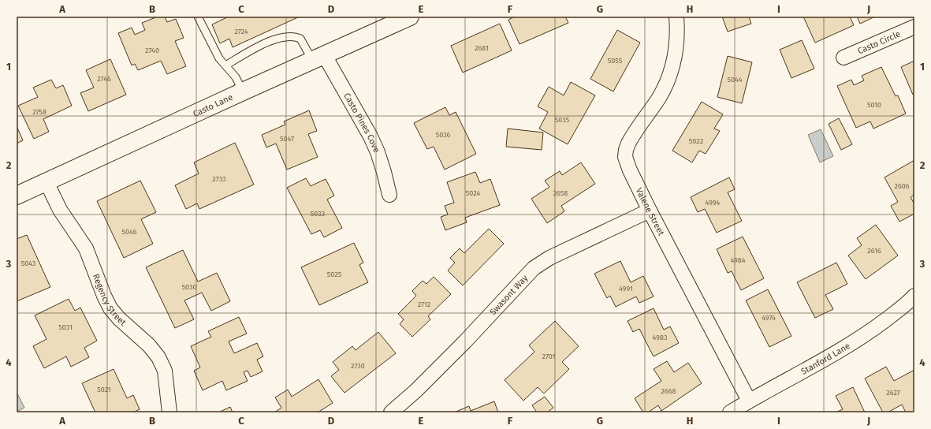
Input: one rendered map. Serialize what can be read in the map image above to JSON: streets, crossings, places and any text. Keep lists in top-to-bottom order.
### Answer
{
  "streets": {
    "street": [
      "Casto Circle",
      "Casto Lane",
      "Casto Pines Cove",
      "Valene Street",
      "Swasont Way",
      "Regency Street",
      "Stanford Lane"
    ]
  },
  "crossings": [
    ["Casto Lane", "Casto Pines Cove"],
    ["Casto Lane", "Regency Street"],
    ["Valene Street", "Swasont Way"],
    ["Valene Street", "Stanford Lane"]
  ],
  "house_numbers": [
    "2724",
    "2681",
    "2740",
    "5055",
    "2746",
    "5044",
    "5010",
    "2758",
    "5035",
    "5036",
    "5047",
    "5022",
    "2733",
    "2606",
    "5024",
    "2658",
    "4994",
    "5033",
    "5046",
    "2616",
    "4984",
    "5043",
    "5025",
    "5030",
    "4991",
    "2712",
    "4974",
    "5031",
    "4983",
    "2701",
    "2730",
    "5021",
    "2668",
    "2627"
  ],
  "grid": {
    "columns": [
      "A",
      "B",
      "C",
      "D",
      "E",
      "F",
      "G",
      "H",
      "I",
      "J"
    ],
    "rows": [
      "1",
      "2",
      "3",
      "4"
    ]
  }
}
